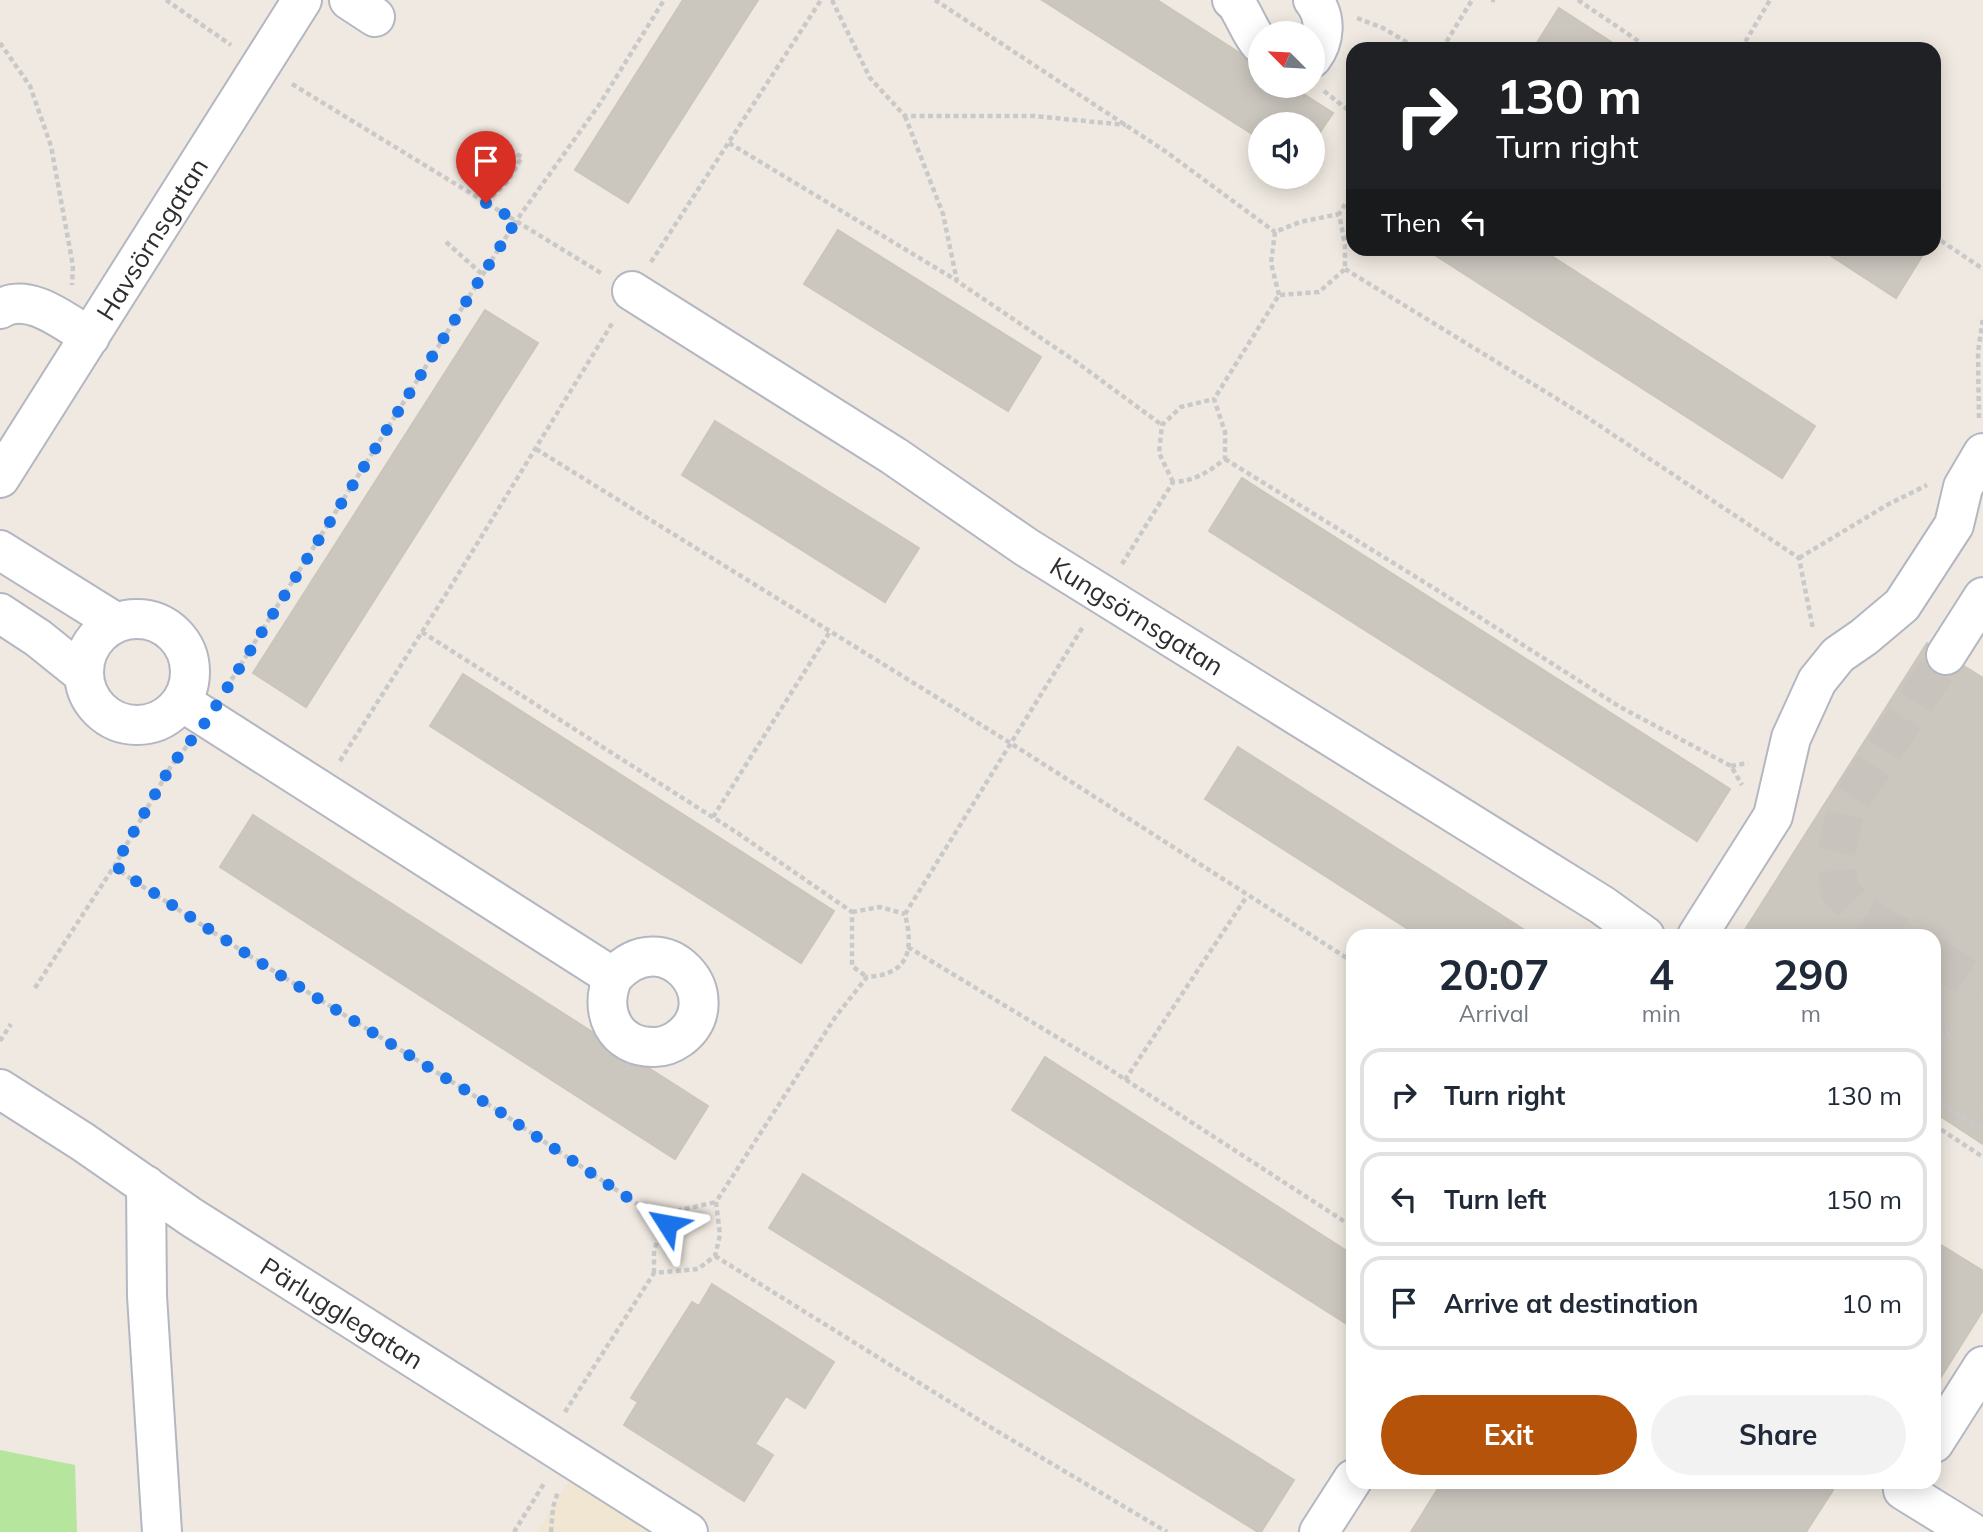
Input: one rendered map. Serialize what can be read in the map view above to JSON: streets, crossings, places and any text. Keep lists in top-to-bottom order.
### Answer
{
  "streets": {
    "street": ["Havsörnsgatan", "Kungsörnsgatan", "Pärlugglegatan"]
  },
  "north": "top left",
  "page": {
    "turn": ["130 m", "Turn right"],
    "then": "Then",
    "eta": [
      "20:07",
      "Arrival",
      "4",
      "min",
      "290",
      "m"
    ],
    "list": [
      {
        "name": "Turn right",
        "value": "130 m"
      },
      {
        "name": "Turn left",
        "value": "150 m"
      },
      {
        "name": "Arrive at destination",
        "value": "10 m"
      }
    ],
    "buttons": ["Exit", "Share"]
  }
}
